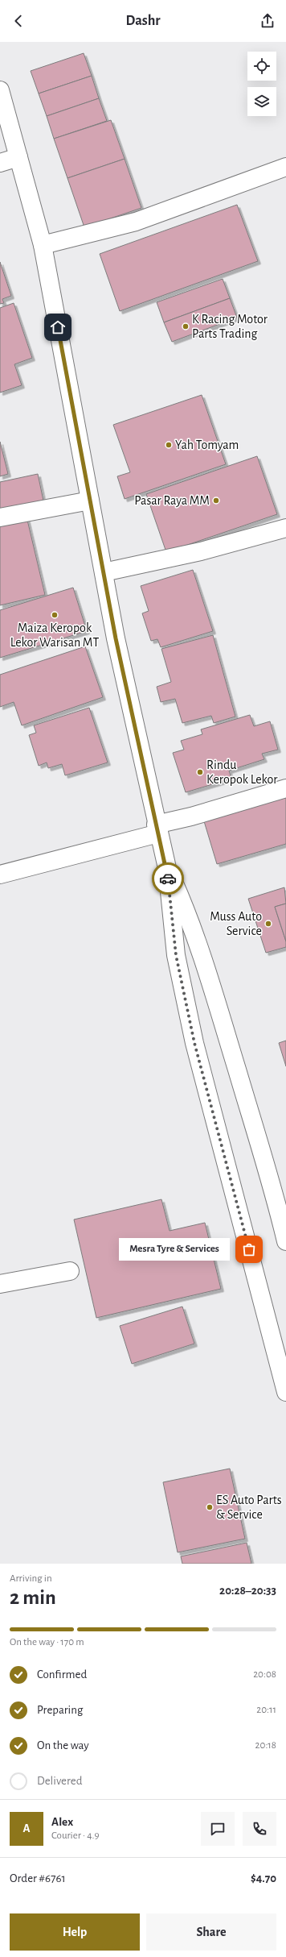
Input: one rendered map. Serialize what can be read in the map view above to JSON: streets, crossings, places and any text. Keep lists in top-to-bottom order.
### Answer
{
  "places": [
    "K Racing Motor Parts Trading",
    "Yah Tomyam",
    "Pasar Raya MM",
    "Maiza Keropok Lekor Warisan MT",
    "Rindu Keropok Lekor",
    "Muss Auto Service",
    "Mesra Tyre & Services",
    "ES Auto Parts & Service"
  ],
  "page": {
    "header": "Dashr",
    "bubble": "Mesra Tyre & Services",
    "heading": ["2 min", "Arriving in", "20:28–20:33"],
    "panel": [
      "Alex",
      "Courier · 4.9",
      "Order #6761",
      "$4.70"
    ],
    "bar": "On the way · 170 m",
    "list": [
      ["Confirmed", "20:08"],
      ["Preparing", "20:11"],
      ["On the way", "20:18"],
      "Delivered"
    ],
    "round": "A",
    "buttons": ["Help", "Share"]
  }
}
